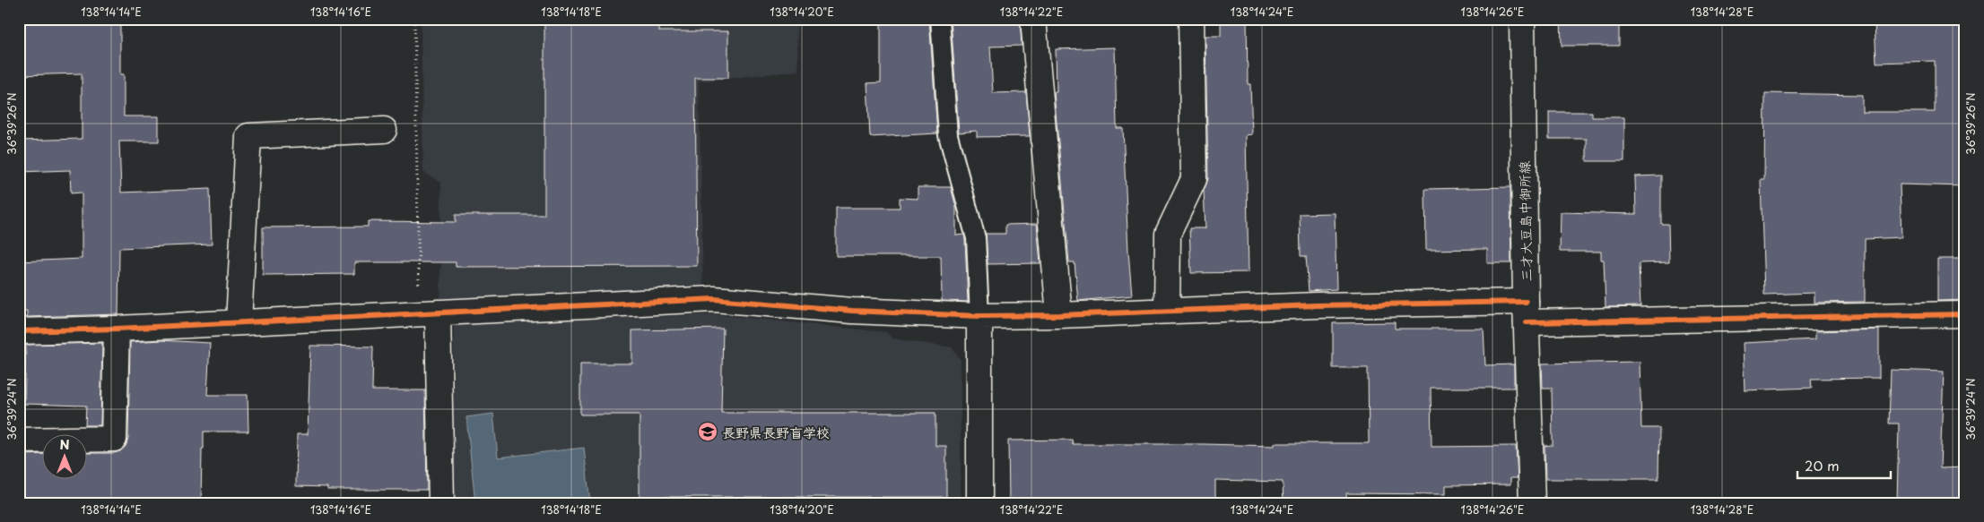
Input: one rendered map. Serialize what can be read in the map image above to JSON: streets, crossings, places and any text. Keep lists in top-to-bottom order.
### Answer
{
  "streets": {
    "street": ["三才大豆島中御所線"]
  },
  "places": {
    "school or university": ["長野県長野盲学校"]
  },
  "scale_bar": "20 m",
  "north": "top",
  "coordinates": [
    "138°14'14\"E",
    "138°14'16\"E",
    "138°14'18\"E",
    "138°14'20\"E",
    "138°14'22\"E",
    "138°14'24\"E",
    "138°14'26\"E",
    "138°14'28\"E",
    "36°39'26\"N",
    "36°39'24\"N"
  ]
}
